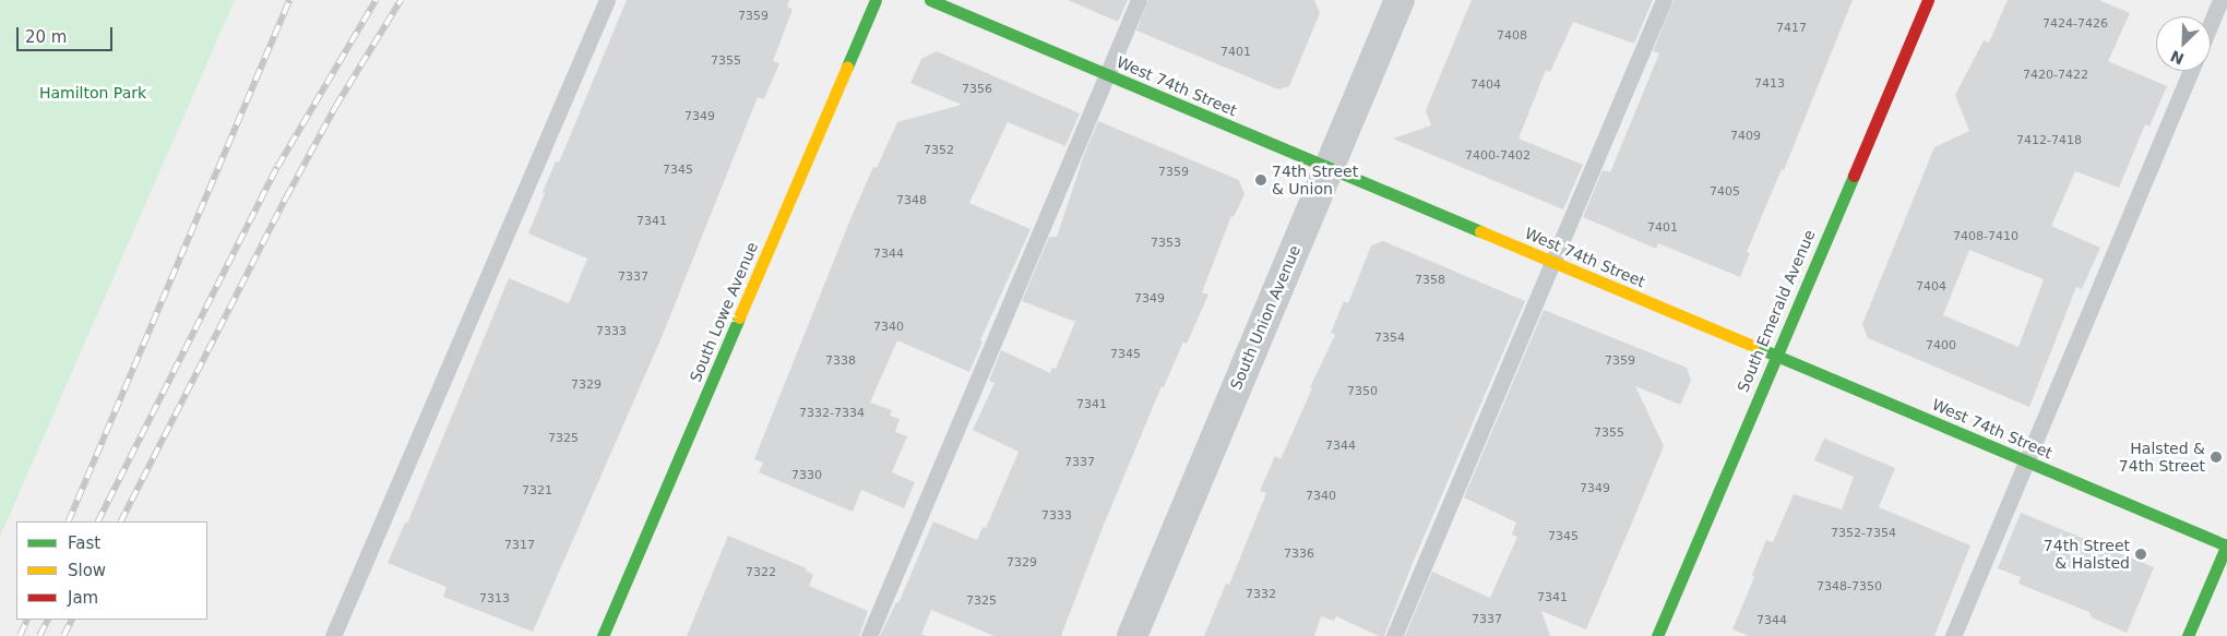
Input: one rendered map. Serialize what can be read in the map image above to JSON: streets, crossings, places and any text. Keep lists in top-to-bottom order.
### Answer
{
  "streets": {
    "street": [
      "West 74th Street",
      "South Emerald Avenue",
      "South Lowe Avenue",
      "South Union Avenue"
    ]
  },
  "crossings": [
    ["West 74th Street", "South Emerald Avenue"],
    ["West 74th Street", "South Union Avenue"]
  ],
  "parks": ["Hamilton Park"],
  "places": ["74th Street & Union", "Halsted & 74th Street", "74th Street & Halsted"],
  "house_numbers": [
    "7359",
    "7424-7426",
    "7417",
    "7408",
    "7401",
    "7355",
    "7420-7422",
    "7413",
    "7404",
    "7356",
    "7349",
    "7409",
    "7412-7418",
    "7352",
    "7400-7402",
    "7345",
    "7359",
    "7405",
    "7348",
    "7341",
    "7401",
    "7408-7410",
    "7353",
    "7344",
    "7337",
    "7358",
    "7404",
    "7349",
    "7340",
    "7333",
    "7354",
    "7400",
    "7345",
    "7338",
    "7359",
    "7329",
    "7350",
    "7341",
    "7332-7334",
    "7355",
    "7325",
    "7344",
    "7337",
    "7330",
    "7349",
    "7321",
    "7340",
    "7333",
    "7352-7354",
    "7345",
    "7317",
    "7336",
    "7329",
    "7322",
    "7348-7350",
    "7332",
    "7341",
    "7313",
    "7325",
    "7337",
    "7344"
  ],
  "legend": ["Fast", "Slow", "Jam"],
  "scale_bar": "20 m",
  "north": "bottom left"
}
